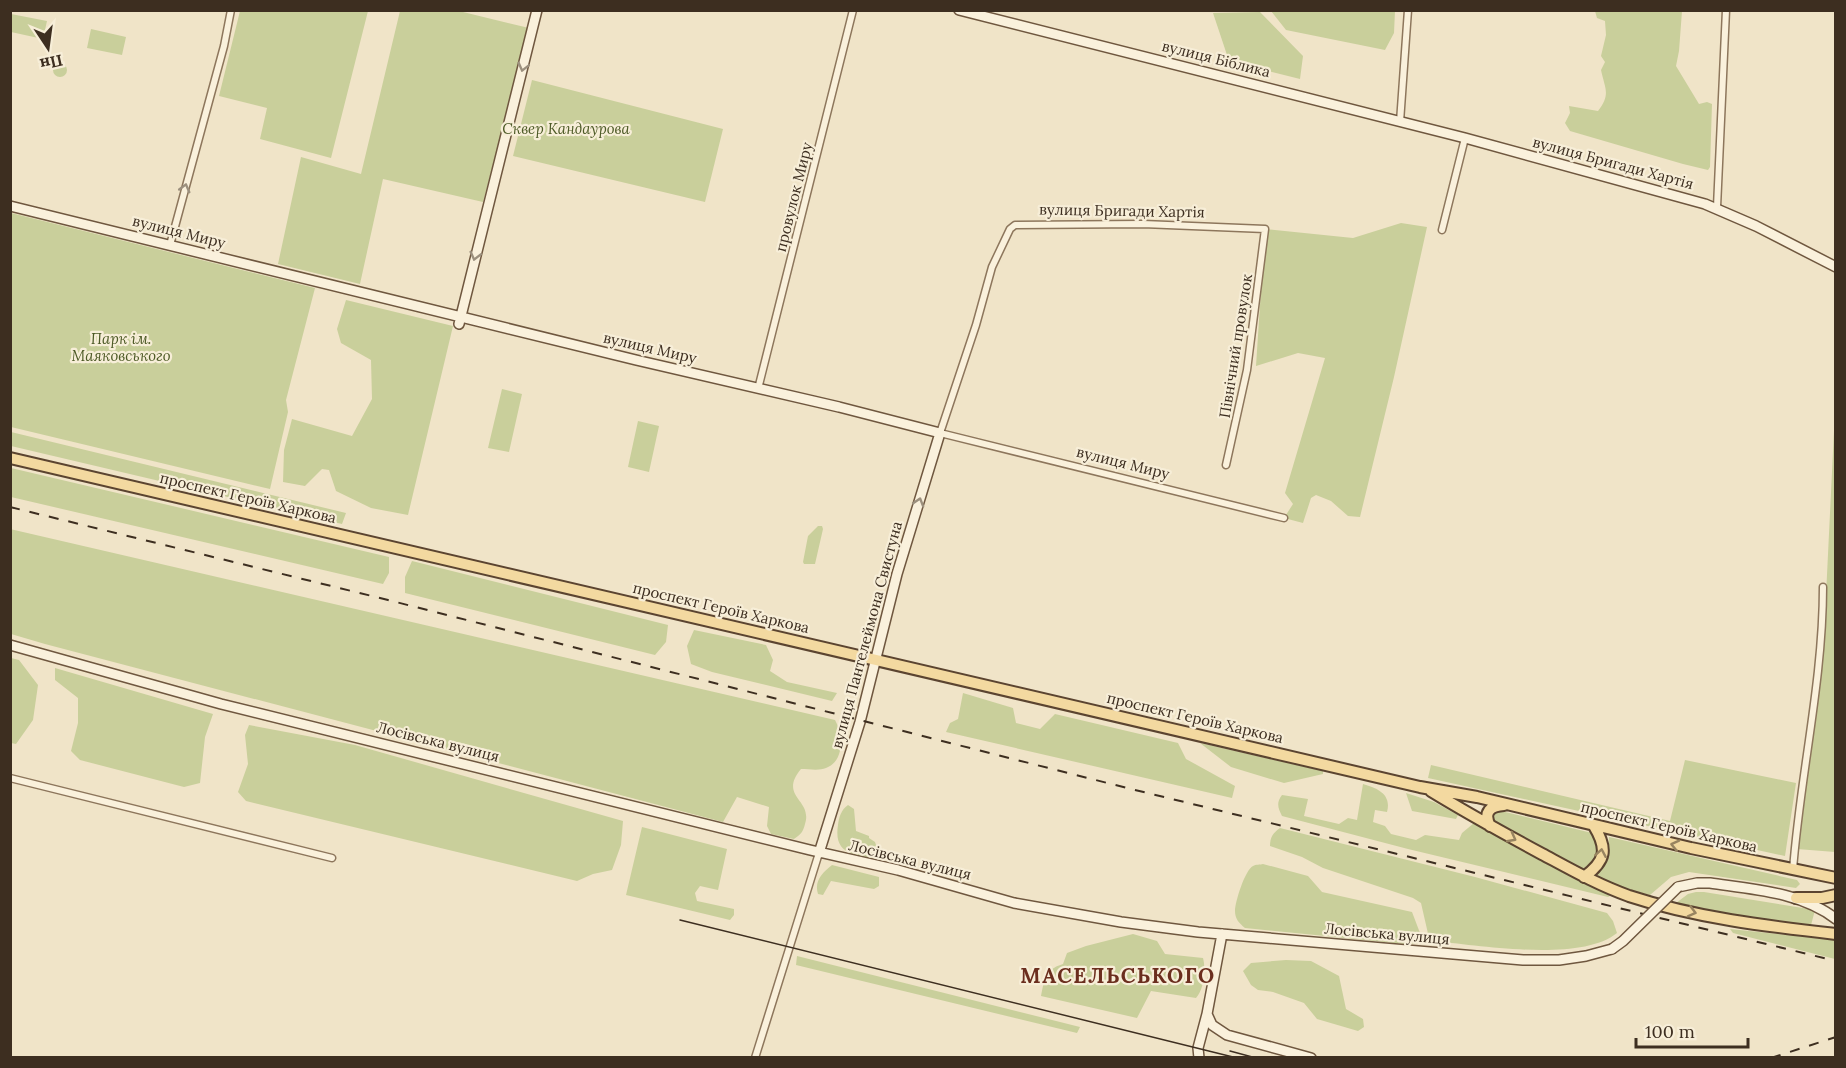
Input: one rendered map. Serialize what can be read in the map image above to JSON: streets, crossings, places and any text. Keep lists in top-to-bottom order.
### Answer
{
  "streets": {
    "main road": ["проспект Героїв Харкова"],
    "street": [
      "вулиця Біблика",
      "вулиця Бригади Хартія",
      "провулок Миру",
      "вулиця Миру",
      "Північний провулок",
      "вулиця Пантелеймона Свистуна",
      "Лосівська вулиця"
    ]
  },
  "crossings": [
    ["вулиця Біблика", "вулиця Бригади Хартія"],
    ["вулиця Бригади Хартія", "Північний провулок"],
    ["вулиця Бригади Хартія", "вулиця Пантелеймона Свистуна"],
    ["провулок Миру", "вулиця Миру"],
    ["вулиця Миру", "вулиця Пантелеймона Свистуна"],
    ["проспект Героїв Харкова", "вулиця Пантелеймона Свистуна"],
    ["вулиця Пантелеймона Свистуна", "Лосівська вулиця"]
  ],
  "districts": ["МАСЕЛЬСЬКОГО"],
  "parks": ["Сквер Кандаурова", "Парк ім. Маяковського"],
  "scale_bar": "100 m",
  "north": "bottom"
}
